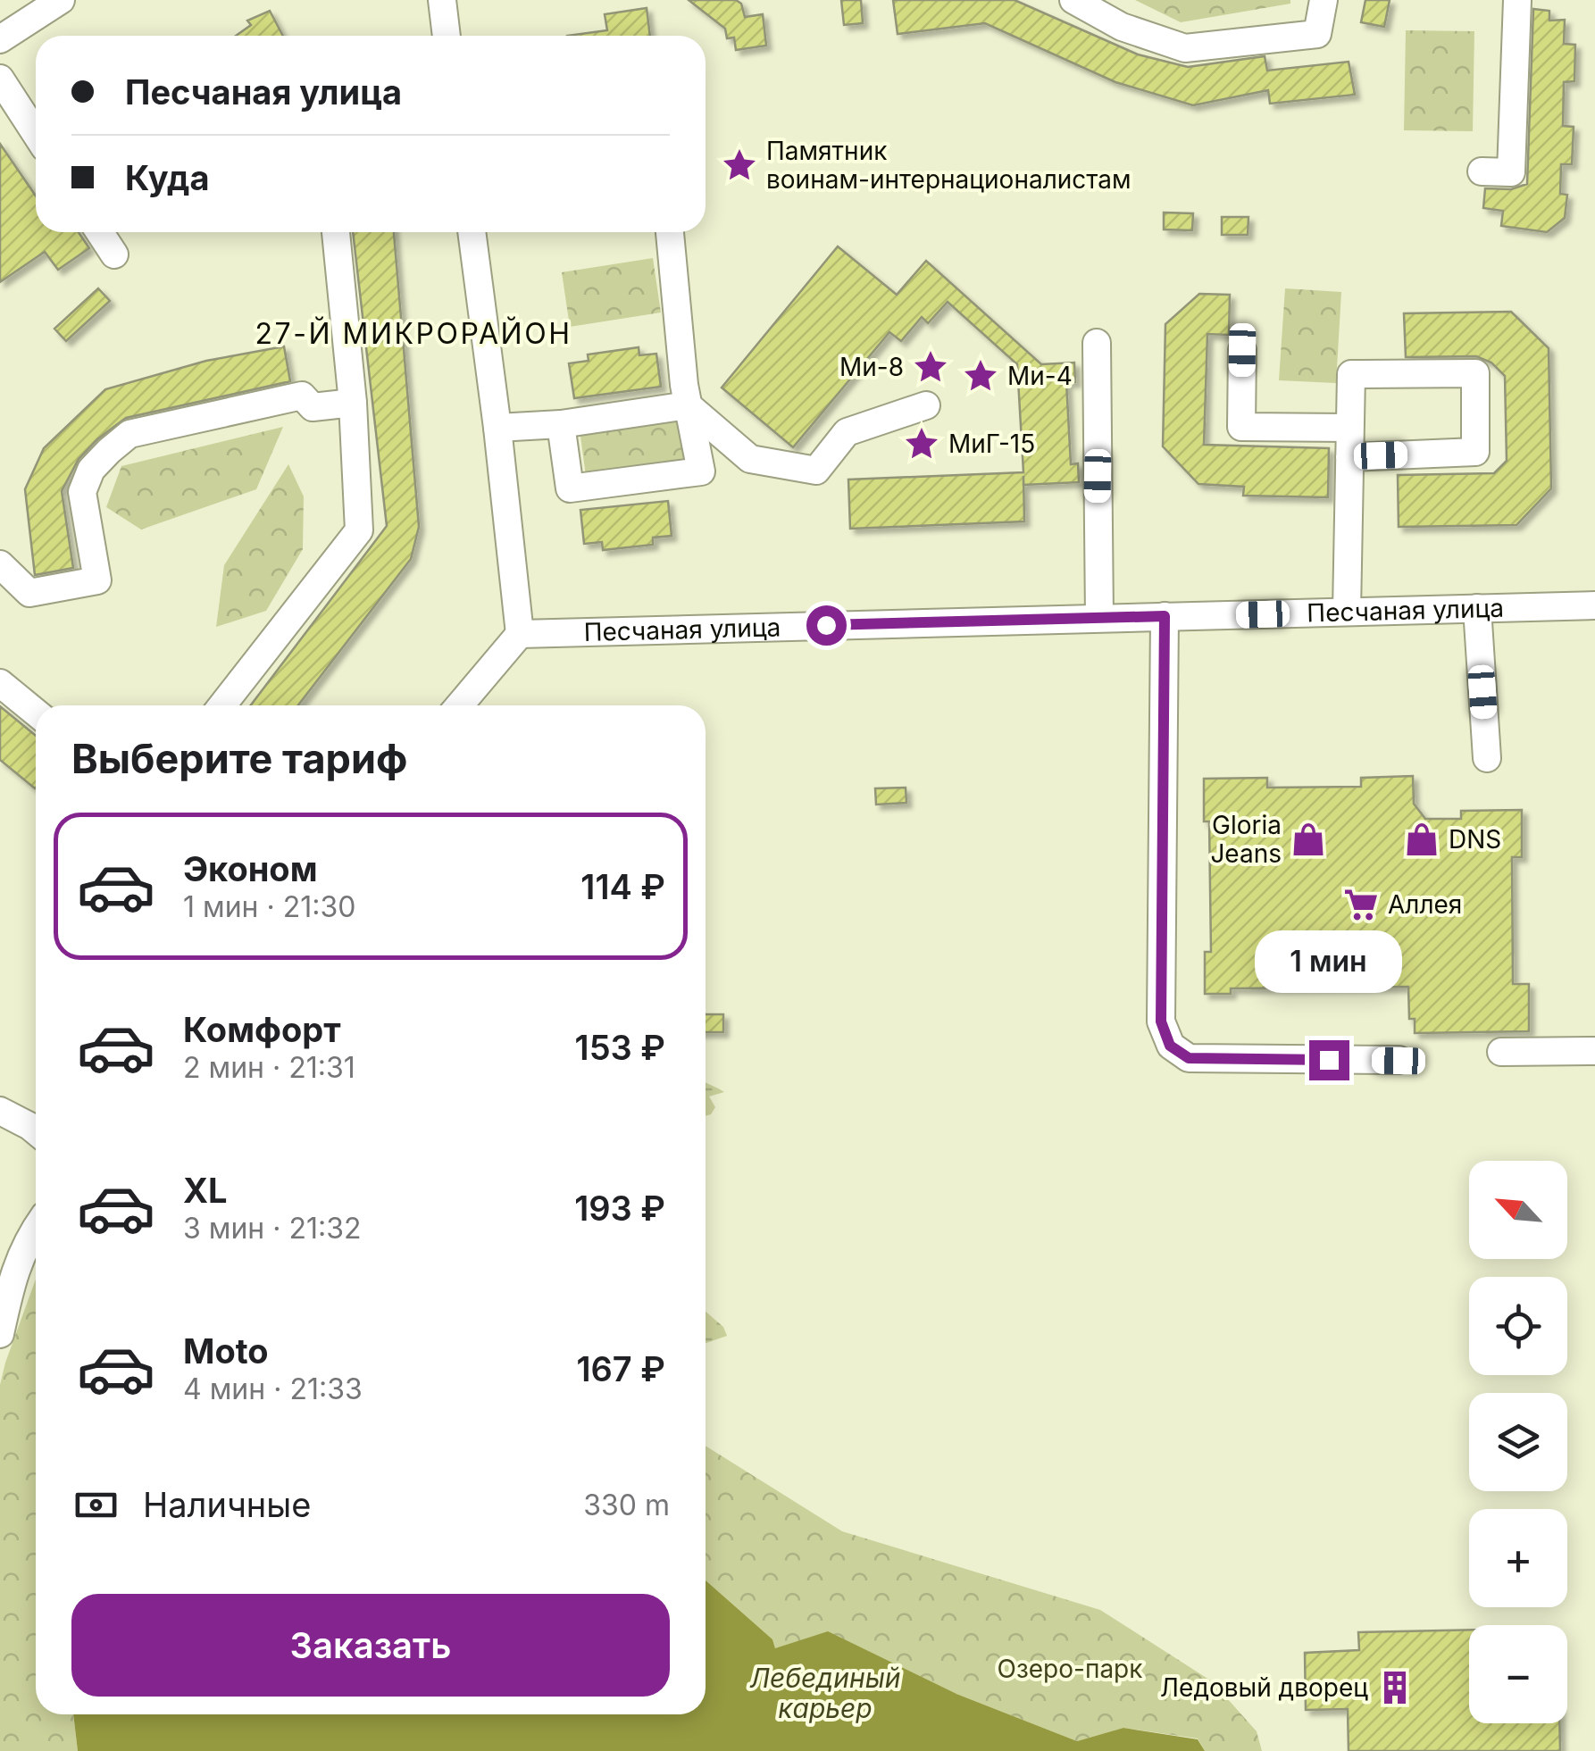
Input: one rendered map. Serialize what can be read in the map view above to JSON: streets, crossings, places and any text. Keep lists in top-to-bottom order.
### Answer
{
  "streets": {
    "street": ["Песчаная улица"]
  },
  "districts": ["27-Й МИКРОРАЙОН"],
  "water": ["Лебединый карьер"],
  "parks": ["Озеро-парк"],
  "places": {
    "place": [
      "Памятник воинам-интернационалистам",
      "Ми-8",
      "Ми-4",
      "МиГ-15"
    ],
    "shop": ["Gloria Jeans", "DNS"],
    "supermarket": ["Аллея"],
    "building": ["Ледовый дворец"]
  },
  "north": "top left",
  "page": {
    "banner": ["Песчаная улица", "Куда"],
    "heading": "Выберите тариф",
    "list": [
      {
        "name": "Эконом",
        "note": "1 мин · 21:30",
        "value": "114 ₽"
      },
      {
        "name": "Комфорт",
        "note": "2 мин · 21:31",
        "value": "153 ₽"
      },
      {
        "name": "XL",
        "note": "3 мин · 21:32",
        "value": "193 ₽"
      },
      {
        "name": "Moto",
        "note": "4 мин · 21:33",
        "value": "167 ₽"
      }
    ],
    "bubble": "1 мин",
    "map_buttons": ["+", "−"],
    "pay": ["Наличные", "330 m"],
    "buttons": "Заказать"
  }
}
